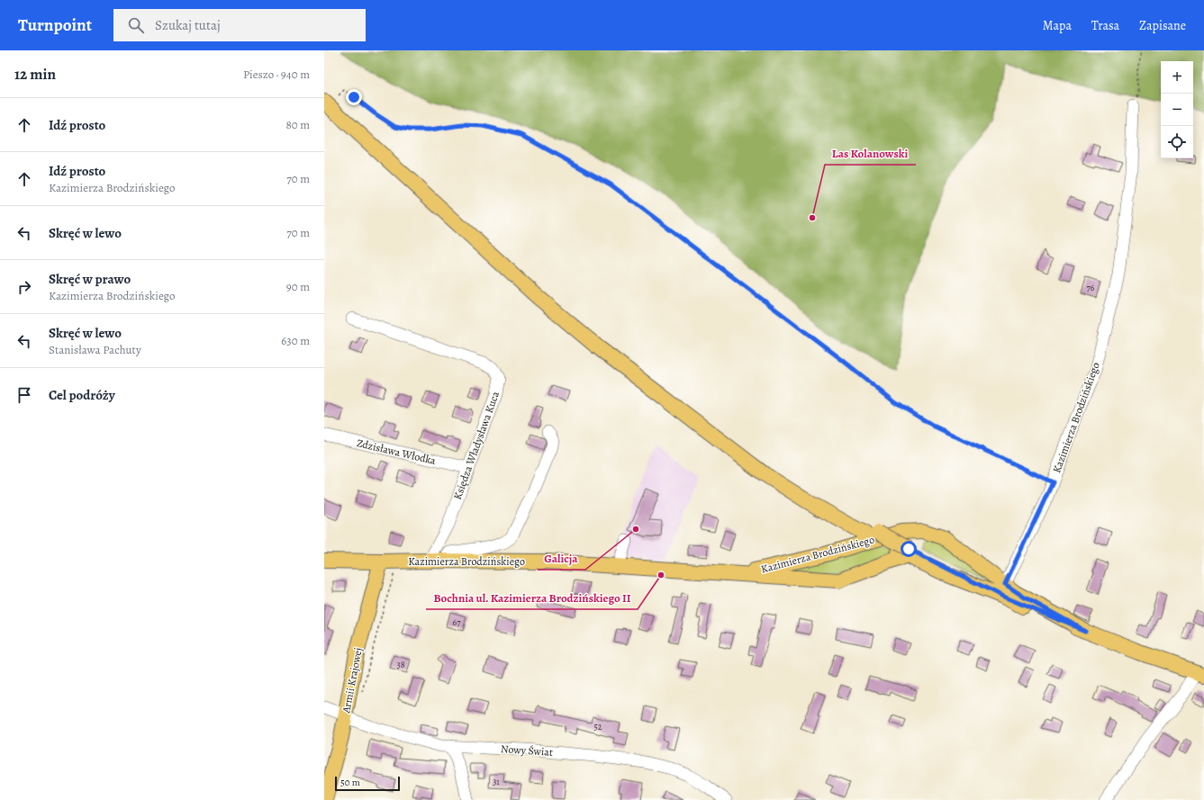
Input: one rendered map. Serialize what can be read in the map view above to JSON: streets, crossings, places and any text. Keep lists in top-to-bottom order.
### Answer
{
  "streets": {
    "main road": ["Kazimierza Brodzińskiego", "Armii Krajowej"],
    "street": ["Księdza Władysława Kuca", "Zdzisława Włodka", "Nowy Świat"]
  },
  "crossings": [
    ["Kazimierza Brodzińskiego", "Księdza Władysława Kuca"],
    ["Kazimierza Brodzińskiego", "Armii Krajowej"],
    ["Księdza Władysława Kuca", "Zdzisława Włodka"],
    ["Armii Krajowej", "Nowy Świat"]
  ],
  "places": ["Las Kolanowski", "Galicja", "Bochnia ul. Kazimierza Brodzińskiego II"],
  "house_numbers": [
    "76",
    "67",
    "38",
    "52",
    "31"
  ],
  "scale_bar": "50 m",
  "page": {
    "header": "Turnpoint",
    "search": "Szukaj tutaj",
    "nav": ["Mapa", "Trasa", "Zapisane"],
    "heading": ["12 min", "Pieszo · 940 m"],
    "map_buttons": ["+", "−"],
    "list": [
      ["Idź prosto", "80 m"],
      ["Idź prosto", "Kazimierza Brodzińskiego", "70 m"],
      ["Skręć w lewo", "70 m"],
      ["Skręć w prawo", "Kazimierza Brodzińskiego", "90 m"],
      ["Skręć w lewo", "Stanisława Pachuty", "630 m"],
      "Cel podróży"
    ],
    "scale": "50 m"
  }
}
